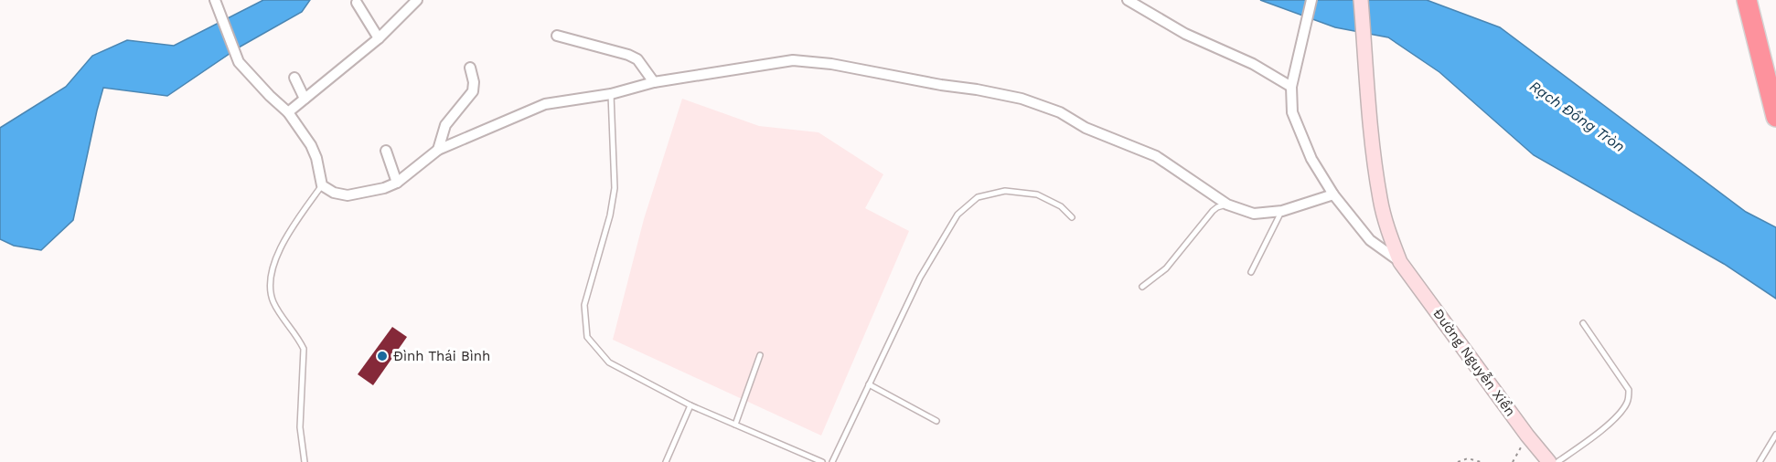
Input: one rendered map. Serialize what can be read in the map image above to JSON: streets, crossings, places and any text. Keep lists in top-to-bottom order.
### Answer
{
  "streets": {
    "main road": ["Đường Nguyễn Xiển"]
  },
  "water": ["Rạch Đồng Tròn"],
  "places": ["Đình Thái Bình"]
}
